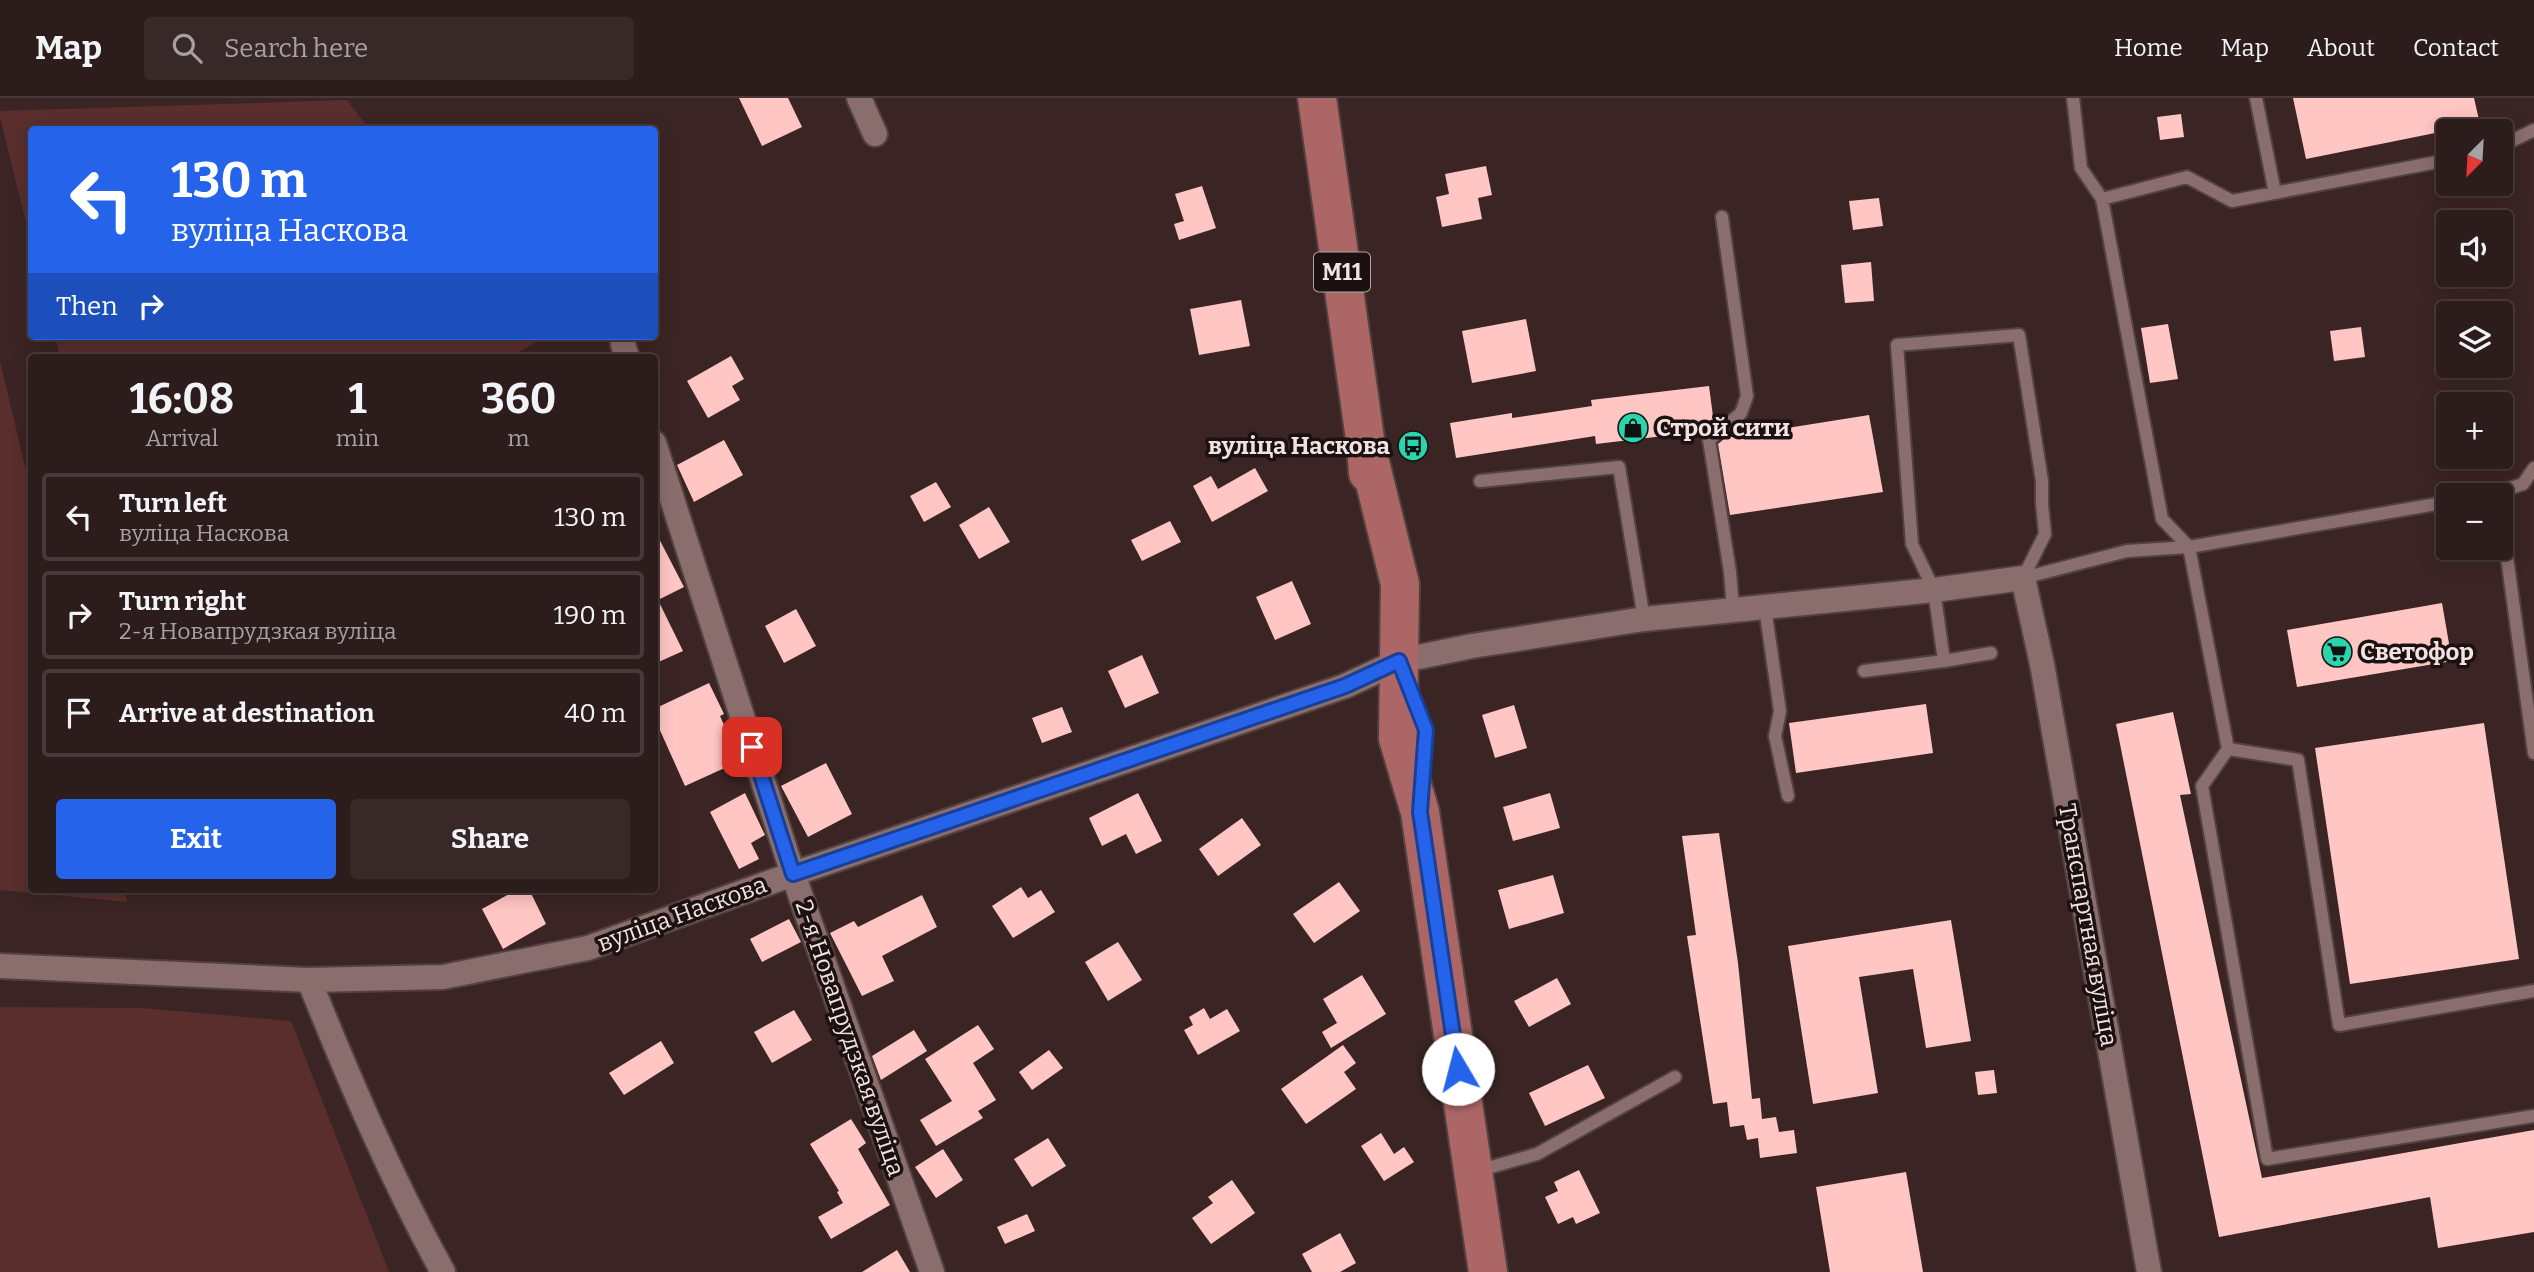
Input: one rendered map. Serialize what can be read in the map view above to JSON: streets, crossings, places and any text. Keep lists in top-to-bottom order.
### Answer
{
  "streets": {
    "main road": ["М11"],
    "street": ["вуліца Наскова", "Транспартная вуліца", "2-я Новапрудзкая вуліца"]
  },
  "crossings": [
    ["М11", "вуліца Наскова"],
    ["вуліца Наскова", "Транспартная вуліца"],
    ["вуліца Наскова", "2-я Новапрудзкая вуліца"]
  ],
  "places": {
    "shop": ["Строй сити"],
    "bus stop": ["вуліца Наскова"],
    "supermarket": ["Светофор"]
  },
  "north": "bottom left",
  "page": {
    "header": "Map",
    "search": "Search here",
    "nav": [
      "Home",
      "Map",
      "About",
      "Contact"
    ],
    "map_buttons": ["+", "−"],
    "turn": ["130 m", "вуліца Наскова"],
    "then": "Then",
    "eta": [
      "16:08",
      "Arrival",
      "1",
      "min",
      "360",
      "m"
    ],
    "list": [
      {
        "name": "Turn left",
        "note": "вуліца Наскова",
        "value": "130 m"
      },
      {
        "name": "Turn right",
        "note": "2-я Новапрудзкая вуліца",
        "value": "190 m"
      },
      {
        "name": "Arrive at destination",
        "value": "40 m"
      }
    ],
    "buttons": ["Exit", "Share"]
  }
}
